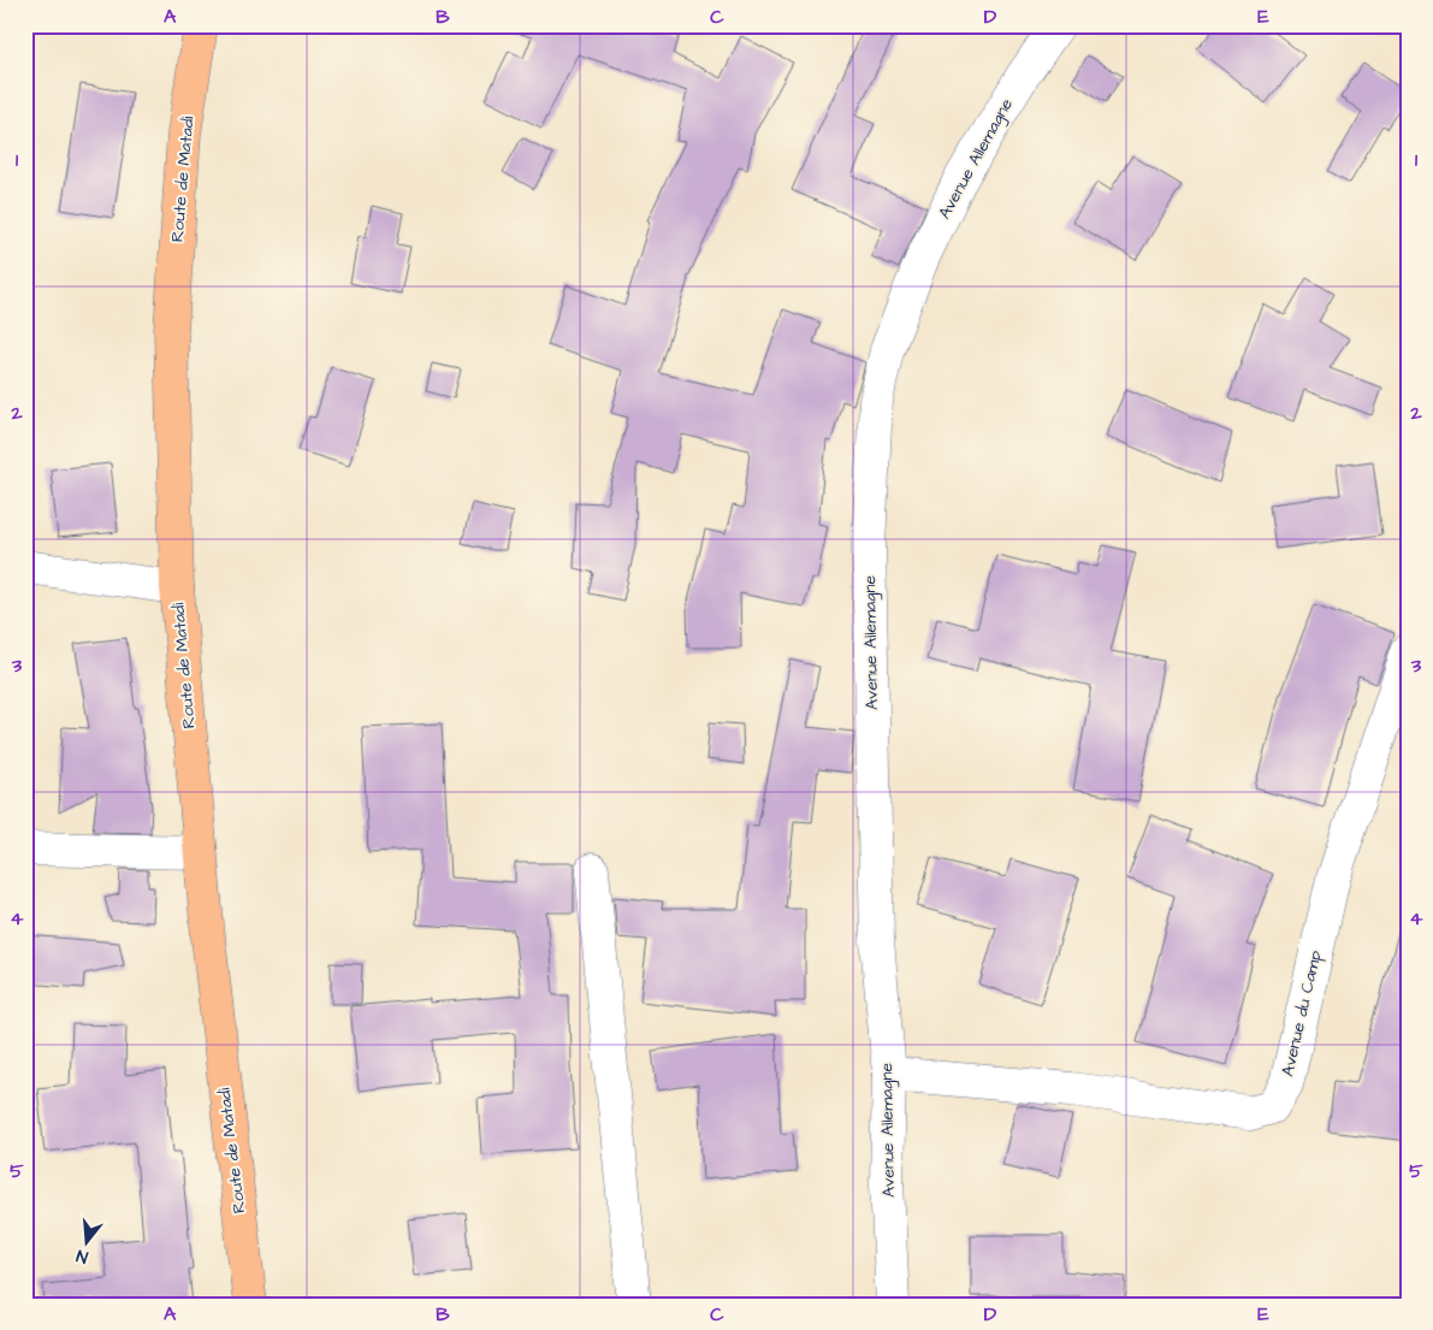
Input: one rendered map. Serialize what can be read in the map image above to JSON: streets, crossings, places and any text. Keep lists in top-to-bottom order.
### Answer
{
  "streets": {
    "highway": ["Route de Matadi"],
    "street": ["Avenue Allemagne", "Avenue du Camp"]
  },
  "crossings": [
    ["Avenue Allemagne", "Avenue du Camp"]
  ],
  "north": "bottom",
  "grid": {
    "columns": [
      "A",
      "B",
      "C",
      "D",
      "E"
    ],
    "rows": [
      "1",
      "2",
      "3",
      "4",
      "5"
    ]
  }
}
